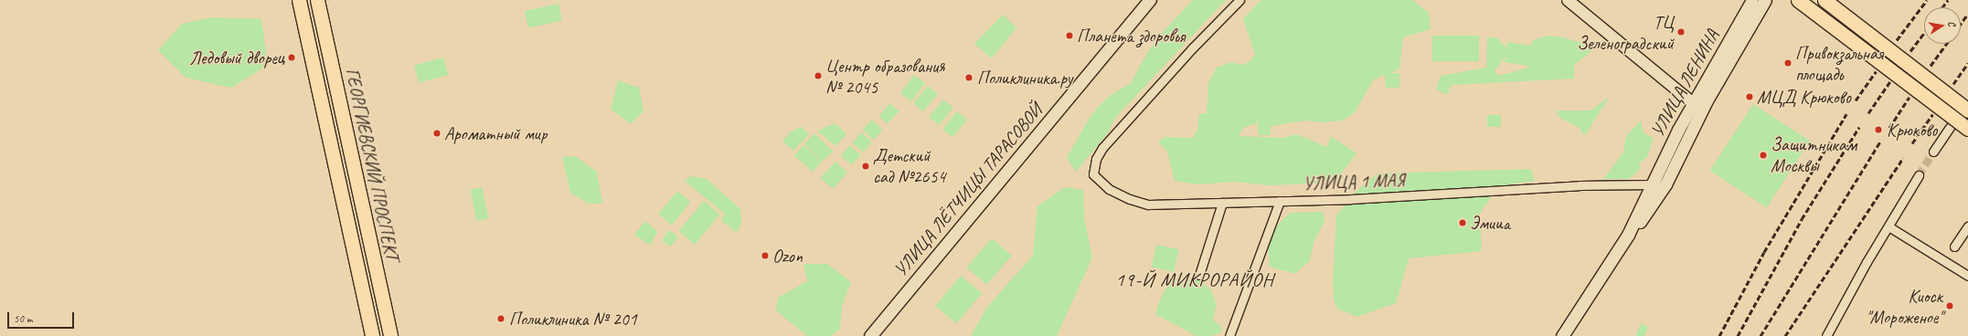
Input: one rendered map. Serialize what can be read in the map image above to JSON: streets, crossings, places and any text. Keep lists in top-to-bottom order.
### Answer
{
  "streets": {
    "main road": ["УЛИЦА ЛЕНИНА", "ГЕОРГИЕВСКИЙ ПРОСПЕКТ", "УЛИЦА ЛЁТЧИЦЫ ТАРАСОВОЙ"],
    "street": ["УЛИЦА 1 МАЯ"]
  },
  "crossings": [
    ["УЛИЦА ЛЕНИНА", "УЛИЦА 1 МАЯ"]
  ],
  "districts": ["19-Й МИКРОРАЙОН"],
  "places": [
    "ТЦ Зеленоградский",
    "Планета здоровья",
    "Ледовый дворец",
    "Привокзальная площадь",
    "Центр образования № 2045",
    "Поликлиника.ру",
    "МЦД Крюково",
    "Крюково",
    "Ароматный мир",
    "Защитникам Москвы",
    "Детский сад №2654",
    "Эмииа",
    "Ozon",
    "Киоск \"Мороженое\"",
    "Поликлиника № 201"
  ],
  "scale_bar": "50 m",
  "north": "right"
}
